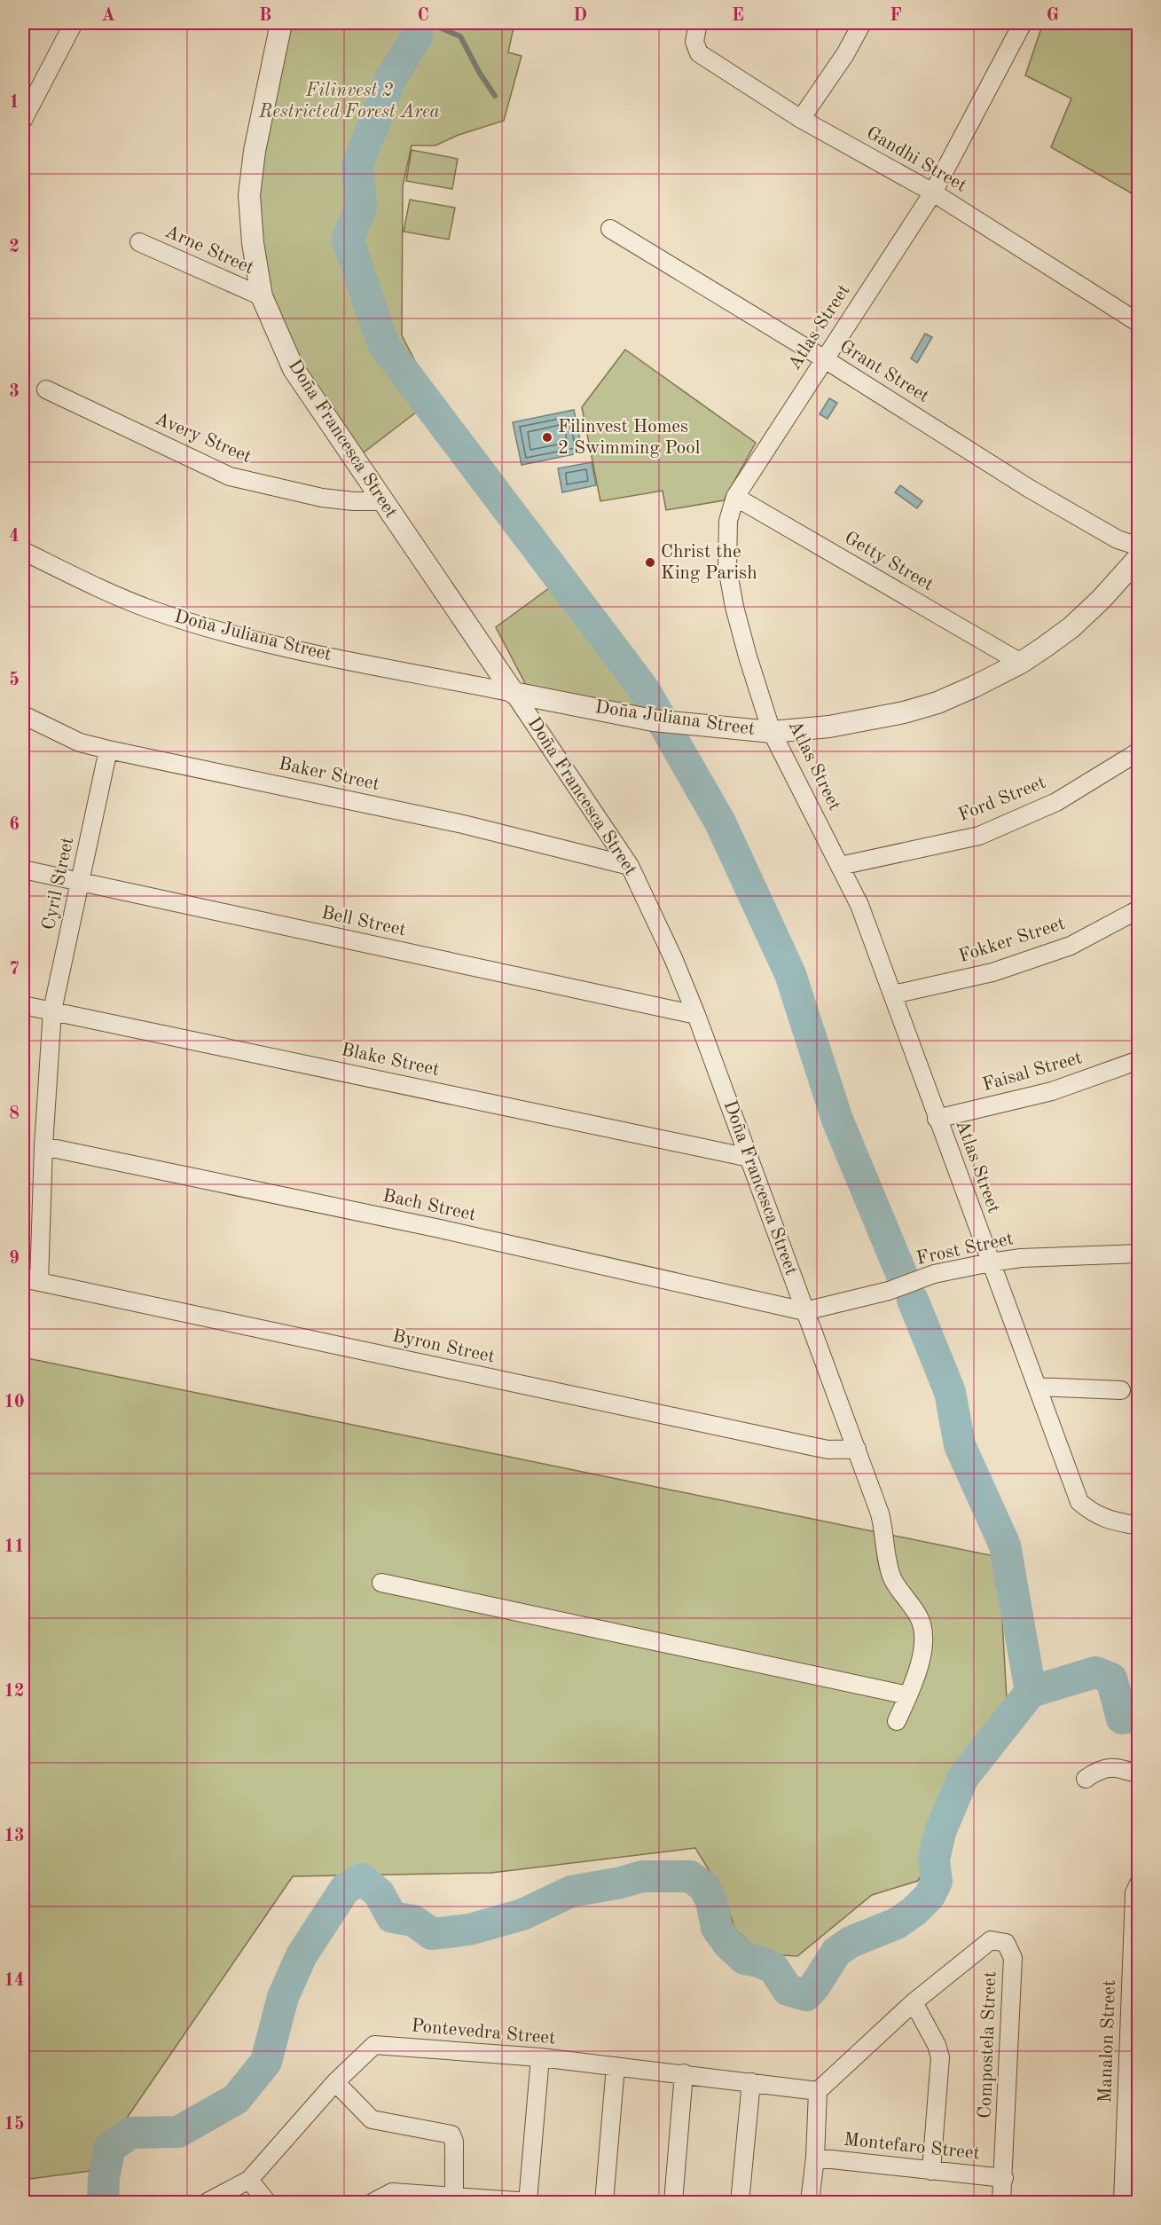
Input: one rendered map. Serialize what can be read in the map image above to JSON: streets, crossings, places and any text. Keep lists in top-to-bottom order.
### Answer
{
  "streets": {
    "street": [
      "Gandhi Street",
      "Arne Street",
      "Atlas Street",
      "Grant Street",
      "Avery Street",
      "Doña Francesca Street",
      "Getty Street",
      "Doña Juliana Street",
      "Baker Street",
      "Ford Street",
      "Cyril Street",
      "Bell Street",
      "Fokker Street",
      "Blake Street",
      "Faisal Street",
      "Bach Street",
      "Frost Street",
      "Byron Street",
      "Pontevedra Street",
      "Manalon Street",
      "Compostela Street",
      "Montefaro Street"
    ]
  },
  "crossings": [
    ["Gandhi Street", "Atlas Street"],
    ["Arne Street", "Doña Francesca Street"],
    ["Atlas Street", "Grant Street"],
    ["Atlas Street", "Getty Street"],
    ["Atlas Street", "Doña Juliana Street"],
    ["Atlas Street", "Ford Street"],
    ["Atlas Street", "Fokker Street"],
    ["Atlas Street", "Faisal Street"],
    ["Atlas Street", "Frost Street"],
    ["Avery Street", "Doña Francesca Street"],
    ["Doña Francesca Street", "Doña Juliana Street"],
    ["Doña Francesca Street", "Baker Street"],
    ["Doña Francesca Street", "Bell Street"],
    ["Doña Francesca Street", "Blake Street"],
    ["Doña Francesca Street", "Bach Street"],
    ["Doña Francesca Street", "Frost Street"],
    ["Doña Francesca Street", "Byron Street"],
    ["Getty Street", "Doña Juliana Street"],
    ["Baker Street", "Cyril Street"],
    ["Cyril Street", "Bell Street"],
    ["Cyril Street", "Blake Street"],
    ["Cyril Street", "Bach Street"],
    ["Cyril Street", "Byron Street"],
    ["Bach Street", "Frost Street"],
    ["Pontevedra Street", "Compostela Street"],
    ["Compostela Street", "Montefaro Street"]
  ],
  "parks": ["Filinvest 2 Restricted Forest Area"],
  "places": ["Filinvest Homes 2 Swimming Pool", "Christ the King Parish"],
  "grid": {
    "columns": [
      "A",
      "B",
      "C",
      "D",
      "E",
      "F",
      "G"
    ],
    "rows": [
      "1",
      "2",
      "3",
      "4",
      "5",
      "6",
      "7",
      "8",
      "9",
      "10",
      "11",
      "12",
      "13",
      "14",
      "15"
    ]
  }
}
